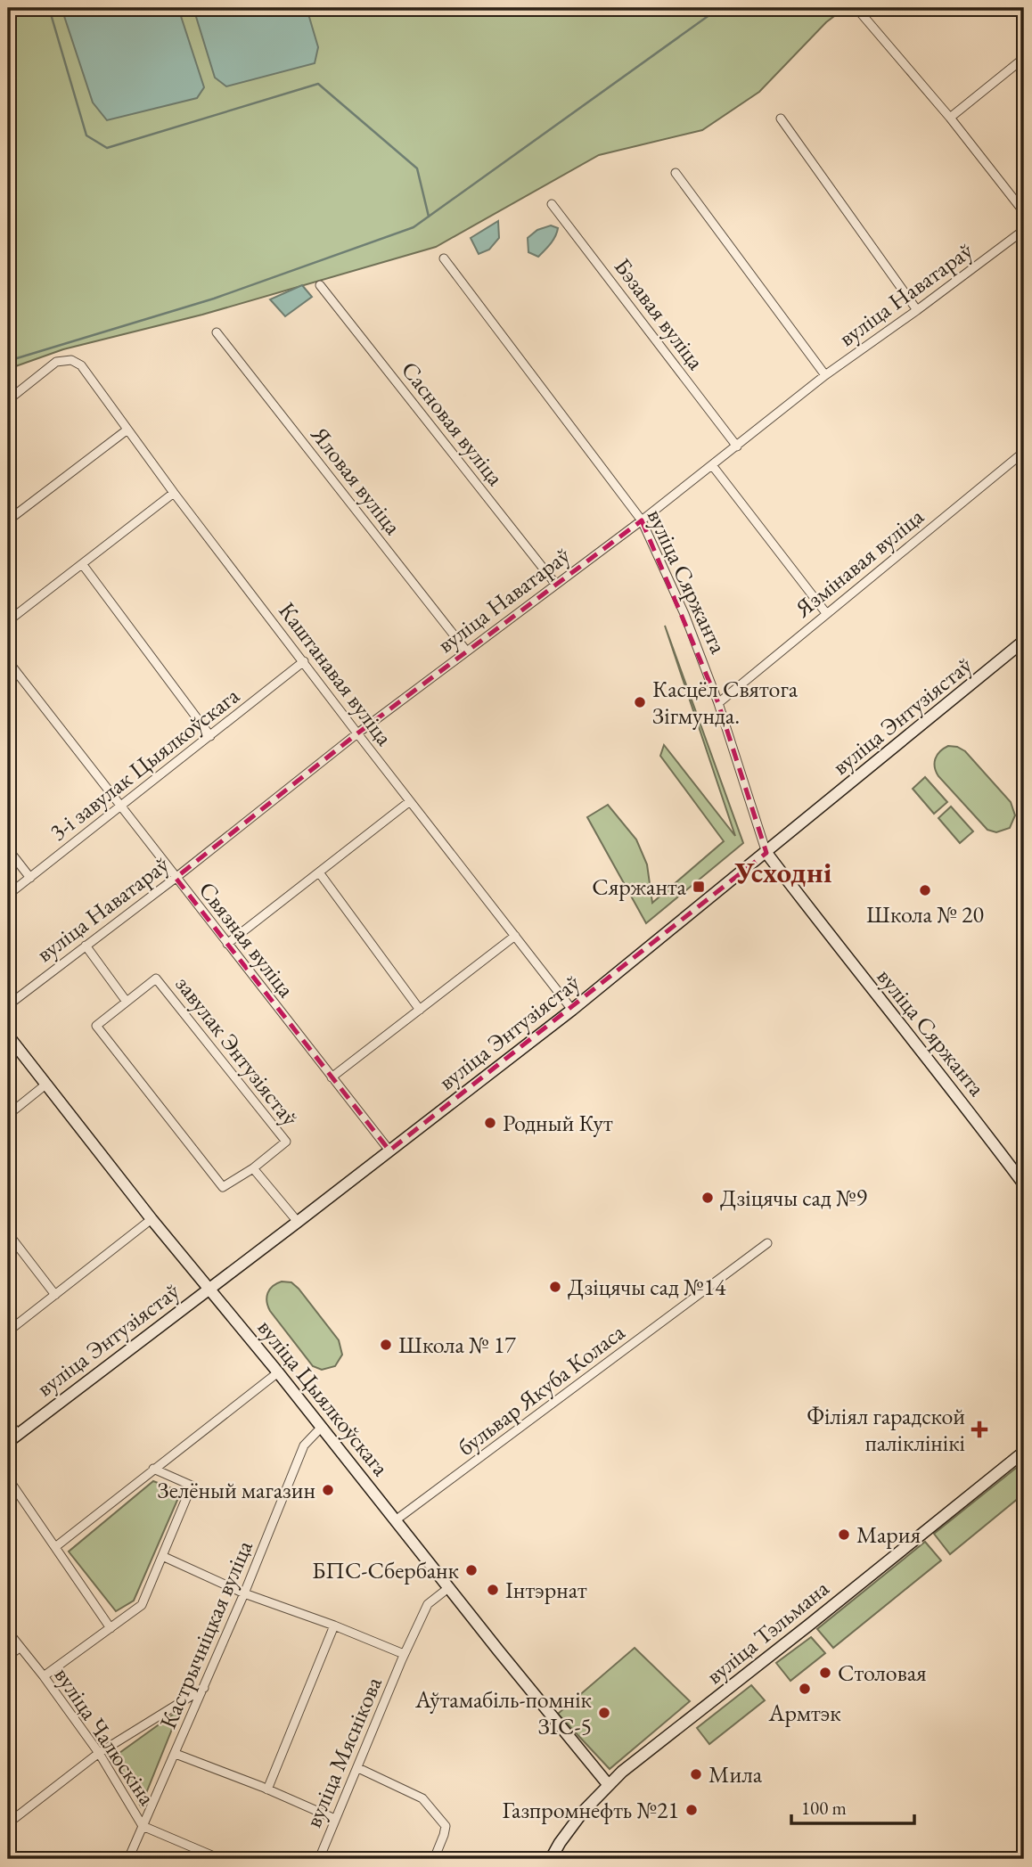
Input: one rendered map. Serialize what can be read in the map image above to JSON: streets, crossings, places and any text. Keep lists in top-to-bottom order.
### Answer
{
  "streets": {
    "main road": [
      "вуліца Сяржанта",
      "вуліца Энтузіястаў",
      "вуліца Цыялкоўскага",
      "вуліца Тэльмана"
    ],
    "street": [
      "вуліца Наватараў",
      "Бэзавая вуліца",
      "Сасновая вуліца",
      "Яловая вуліца",
      "Язмінавая вуліца",
      "Каштанавая вуліца",
      "3-і завулак Цыялкоўскага",
      "Связная вуліца",
      "завулак Энтузіястаў",
      "бульвар Якуба Коласа",
      "Кастрычніцкая вуліца",
      "вуліца Чалюскіна",
      "вуліца Мяснікова"
    ]
  },
  "crossings": [
    ["вуліца Наватараў", "Бэзавая вуліца"],
    ["вуліца Наватараў", "Сасновая вуліца"],
    ["вуліца Наватараў", "Яловая вуліца"],
    ["вуліца Наватараў", "вуліца Сяржанта"],
    ["вуліца Наватараў", "Каштанавая вуліца"],
    ["вуліца Наватараў", "Связная вуліца"],
    ["Язмінавая вуліца", "вуліца Сяржанта"],
    ["вуліца Сяржанта", "вуліца Энтузіястаў"],
    ["Каштанавая вуліца", "вуліца Энтузіястаў"],
    ["Каштанавая вуліца", "3-і завулак Цыялкоўскага"],
    ["вуліца Энтузіястаў", "Связная вуліца"],
    ["вуліца Энтузіястаў", "вуліца Цыялкоўскага"],
    ["3-і завулак Цыялкоўскага", "Связная вуліца"],
    ["бульвар Якуба Коласа", "вуліца Цыялкоўскага"],
    ["вуліца Цыялкоўскага", "вуліца Тэльмана"],
    ["вуліца Цыялкоўскага", "Кастрычніцкая вуліца"],
    ["вуліца Цыялкоўскага", "вуліца Мяснікова"],
    ["Кастрычніцкая вуліца", "вуліца Чалюскіна"]
  ],
  "districts": ["Усходні"],
  "places": {
    "other": [
      "Касцёл Святога Зігмунда.",
      "Школа № 20",
      "Родный Кут",
      "Дзіцячы сад №9",
      "Дзіцячы сад №14",
      "Школа № 17",
      "Зелёный магазин",
      "Мария",
      "БПС-Сбербанк",
      "Інтэрнат",
      "Столовая",
      "Армтэк",
      "Аўтамабіль-помнік ЗІС-5",
      "Мила",
      "Газпромнефть №21"
    ],
    "transit": ["Сяржанта"],
    "health": ["Філіял гарадской паліклінікі"]
  },
  "scale_bar": "100 m"
}
